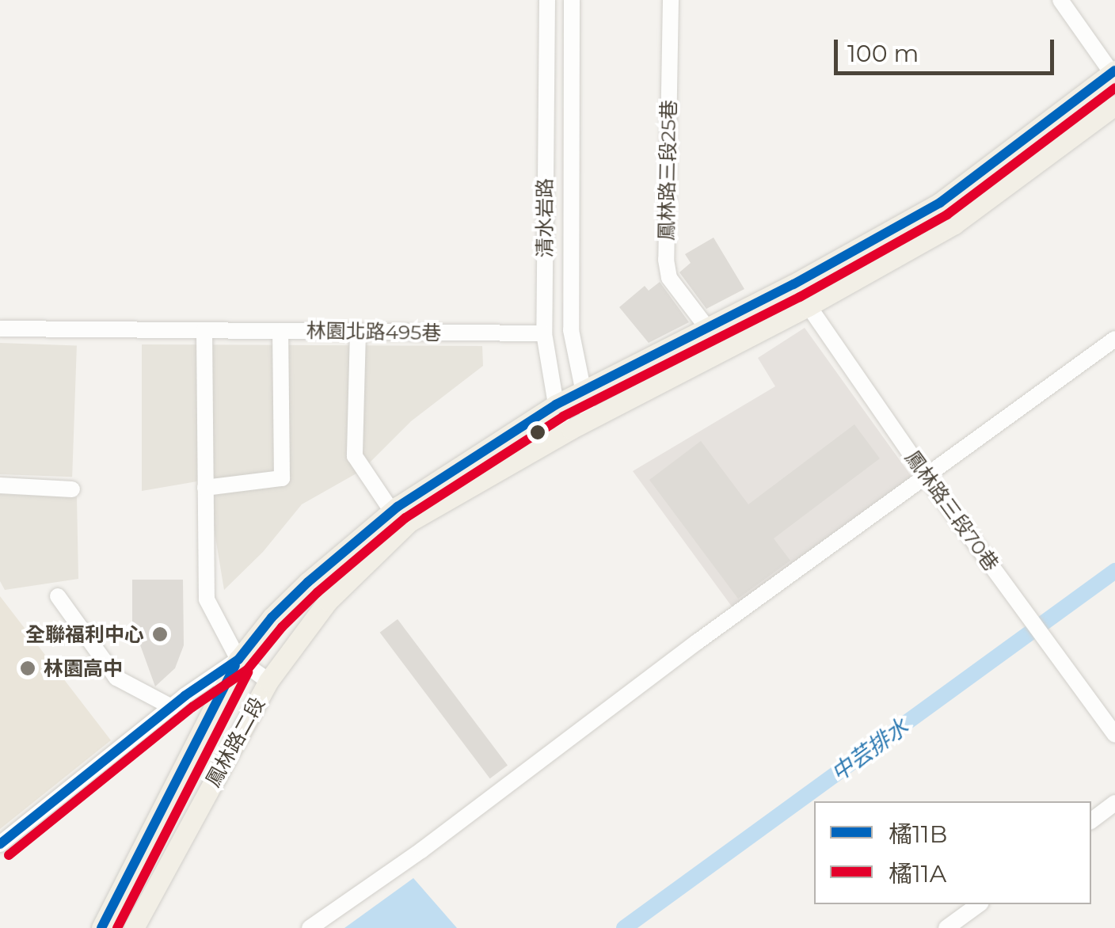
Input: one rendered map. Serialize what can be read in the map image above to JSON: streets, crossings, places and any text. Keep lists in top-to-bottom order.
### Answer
{
  "streets": {
    "main road": ["鳳林路二段"],
    "street": [
      "鳳林路三段25巷",
      "清水岩路",
      "林園北路495巷",
      "鳳林路三段70巷"
    ]
  },
  "crossings": [
    ["鳳林路三段25巷", "鳳林路二段"],
    ["清水岩路", "林園北路495巷"],
    ["清水岩路", "鳳林路二段"],
    ["鳳林路三段70巷", "鳳林路二段"]
  ],
  "water": ["中芸排水"],
  "places": ["全聯福利中心", "林園高中"],
  "lines": ["transit line 橘11B", "transit line 橘11A"],
  "legend": ["橘11B", "橘11A"],
  "scale_bar": "100 m"
}
